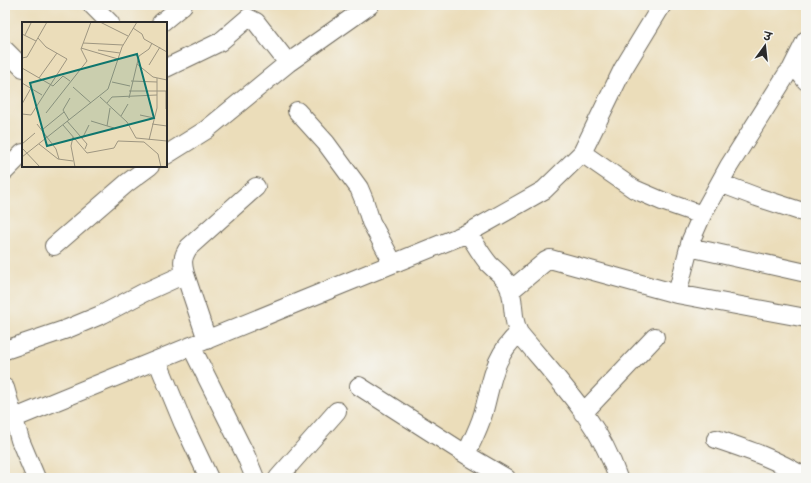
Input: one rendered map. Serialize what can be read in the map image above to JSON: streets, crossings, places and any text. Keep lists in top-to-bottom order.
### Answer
{
  "north": "top"
}
